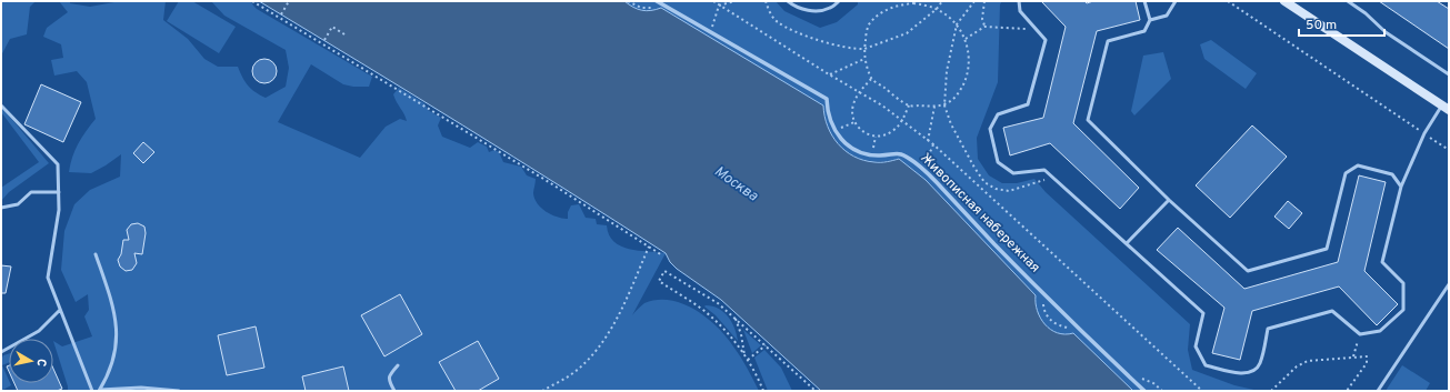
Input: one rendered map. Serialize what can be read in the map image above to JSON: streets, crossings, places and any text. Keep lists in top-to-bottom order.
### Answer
{
  "streets": {
    "street": ["Живописная набережная"]
  },
  "water": ["Москва"],
  "scale_bar": "50 m",
  "north": "right"
}
